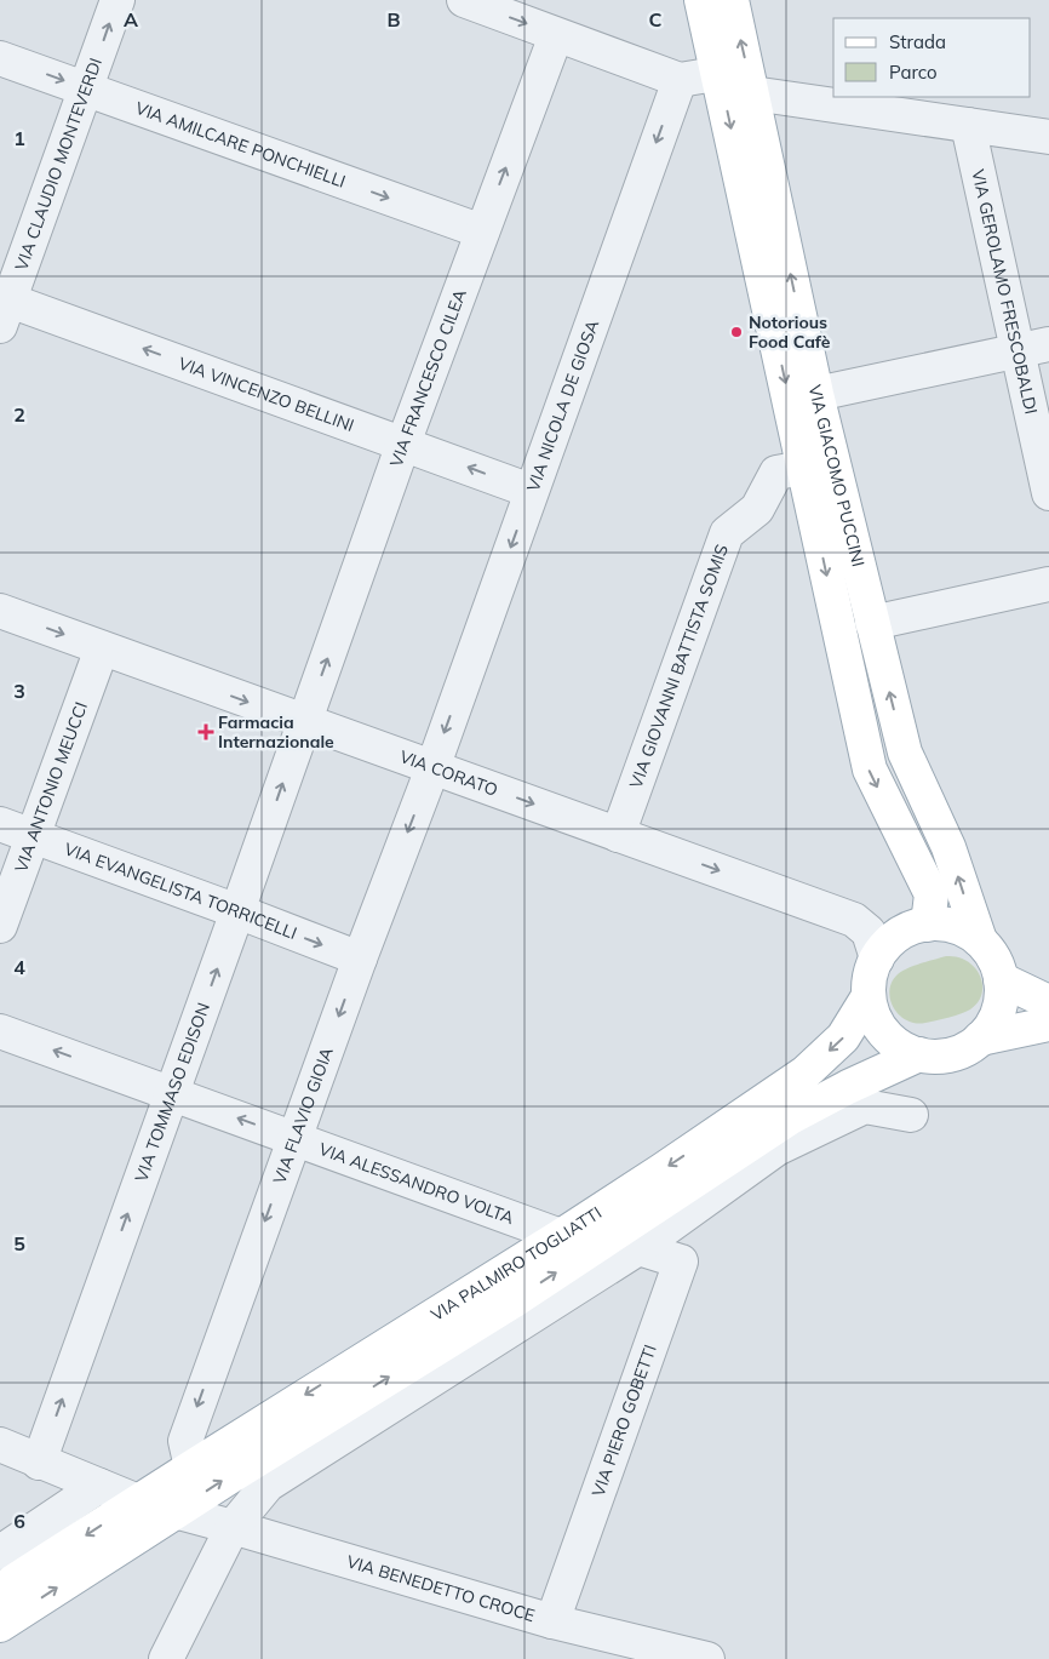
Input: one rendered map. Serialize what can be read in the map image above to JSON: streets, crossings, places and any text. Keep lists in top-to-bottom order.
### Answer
{
  "streets": {
    "main road": ["VIA GIACOMO PUCCINI", "VIA PALMIRO TOGLIATTI"],
    "street": [
      "VIA AMILCARE PONCHIELLI",
      "VIA CLAUDIO MONTEVERDI",
      "VIA GEROLAMO FRESCOBALDI",
      "VIA FRANCESCO CILEA",
      "VIA VINCENZO BELLINI",
      "VIA NICOLA DE GIOSA",
      "VIA GIOVANNI BATTISTA SOMIS",
      "VIA CORATO",
      "VIA ANTONIO MEUCCI",
      "VIA EVANGELISTA TORRICELLI",
      "VIA TOMMASO EDISON",
      "VIA FLAVIO GIOIA",
      "VIA ALESSANDRO VOLTA",
      "VIA PIERO GOBETTI",
      "VIA BENEDETTO CROCE"
    ]
  },
  "crossings": [
    ["VIA AMILCARE PONCHIELLI", "VIA CLAUDIO MONTEVERDI"],
    ["VIA AMILCARE PONCHIELLI", "VIA FRANCESCO CILEA"],
    ["VIA CLAUDIO MONTEVERDI", "VIA VINCENZO BELLINI"],
    ["VIA FRANCESCO CILEA", "VIA VINCENZO BELLINI"],
    ["VIA FRANCESCO CILEA", "VIA CORATO"],
    ["VIA FRANCESCO CILEA", "VIA TOMMASO EDISON"],
    ["VIA VINCENZO BELLINI", "VIA NICOLA DE GIOSA"],
    ["VIA NICOLA DE GIOSA", "VIA CORATO"],
    ["VIA NICOLA DE GIOSA", "VIA FLAVIO GIOIA"],
    ["VIA GIACOMO PUCCINI", "VIA GIOVANNI BATTISTA SOMIS"],
    ["VIA GIACOMO PUCCINI", "VIA CORATO"],
    ["VIA GIACOMO PUCCINI", "VIA PALMIRO TOGLIATTI"],
    ["VIA GIOVANNI BATTISTA SOMIS", "VIA CORATO"],
    ["VIA CORATO", "VIA ANTONIO MEUCCI"],
    ["VIA CORATO", "VIA TOMMASO EDISON"],
    ["VIA CORATO", "VIA FLAVIO GIOIA"],
    ["VIA CORATO", "VIA PALMIRO TOGLIATTI"],
    ["VIA ANTONIO MEUCCI", "VIA EVANGELISTA TORRICELLI"],
    ["VIA EVANGELISTA TORRICELLI", "VIA TOMMASO EDISON"],
    ["VIA EVANGELISTA TORRICELLI", "VIA FLAVIO GIOIA"],
    ["VIA TOMMASO EDISON", "VIA ALESSANDRO VOLTA"],
    ["VIA FLAVIO GIOIA", "VIA ALESSANDRO VOLTA"],
    ["VIA FLAVIO GIOIA", "VIA PALMIRO TOGLIATTI"],
    ["VIA ALESSANDRO VOLTA", "VIA PALMIRO TOGLIATTI"],
    ["VIA PALMIRO TOGLIATTI", "VIA BENEDETTO CROCE"],
    ["VIA PIERO GOBETTI", "VIA BENEDETTO CROCE"]
  ],
  "one_way": [
    "VIA AMILCARE PONCHIELLI",
    "VIA FRANCESCO CILEA",
    "VIA VINCENZO BELLINI",
    "VIA NICOLA DE GIOSA",
    "VIA CORATO",
    "VIA TOMMASO EDISON",
    "VIA FLAVIO GIOIA",
    "VIA ALESSANDRO VOLTA"
  ],
  "places": {
    "other": ["Notorious Food Cafè"],
    "health": ["Farmacia Internazionale"]
  },
  "legend": ["Strada", "Parco"],
  "grid": {
    "columns": ["A", "B", "C"],
    "rows": [
      "1",
      "2",
      "3",
      "4",
      "5",
      "6"
    ]
  }
}
